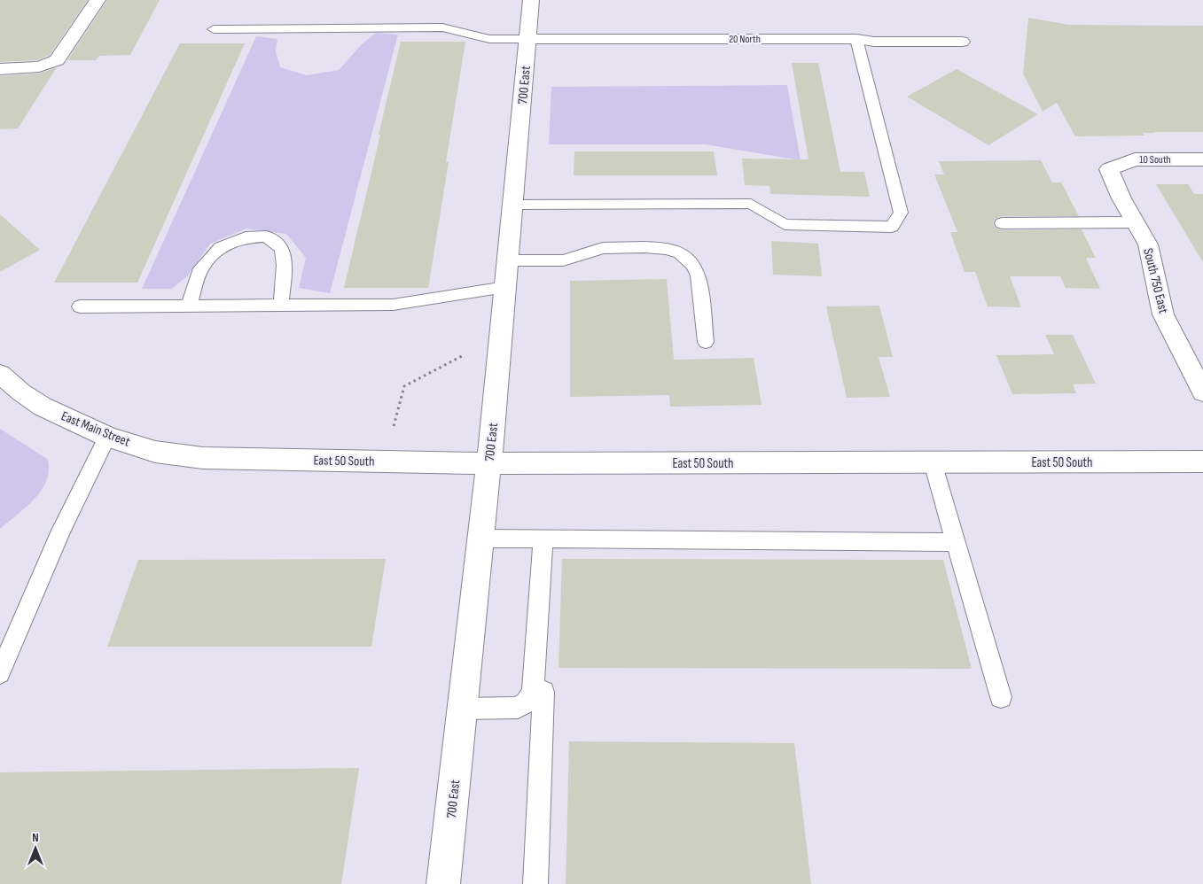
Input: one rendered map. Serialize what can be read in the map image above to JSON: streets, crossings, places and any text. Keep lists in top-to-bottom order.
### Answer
{
  "streets": {
    "street": [
      "20 North",
      "700 East",
      "10 South",
      "South 750 East",
      "East Main Street",
      "East 50 South"
    ]
  },
  "crossings": [
    ["20 North", "700 East"],
    ["700 East", "East 50 South"],
    ["10 South", "South 750 East"],
    ["East Main Street", "East 50 South"]
  ],
  "north": "top"
}
